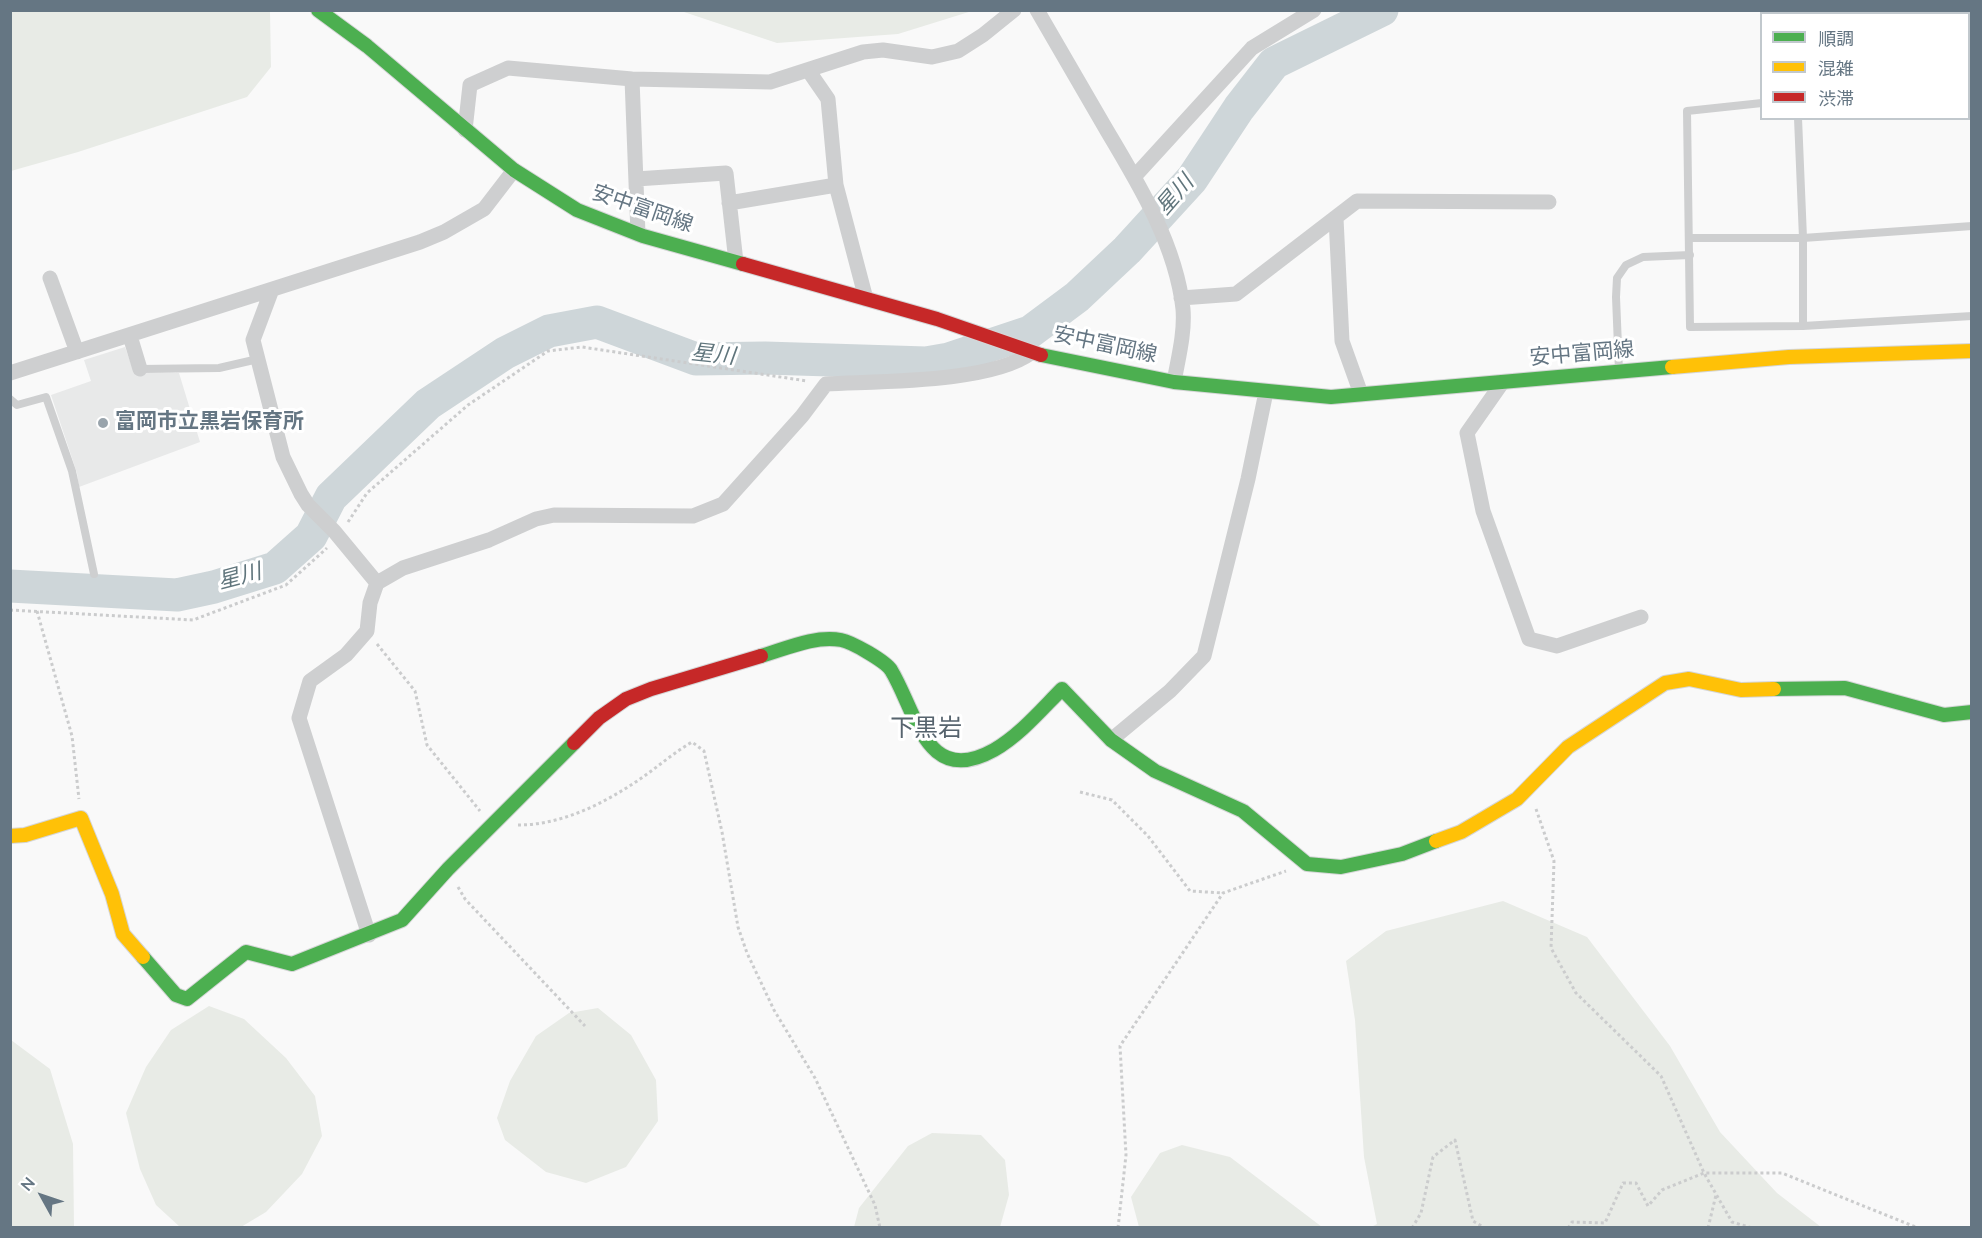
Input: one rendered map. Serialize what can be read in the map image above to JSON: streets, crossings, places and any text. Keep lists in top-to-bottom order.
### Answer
{
  "streets": {
    "street": ["安中富岡線"]
  },
  "districts": ["下黒岩"],
  "water": ["星川"],
  "places": ["富岡市立黒岩保育所"],
  "legend": ["順調", "混雑", "渋滞"],
  "north": "top left"
}
